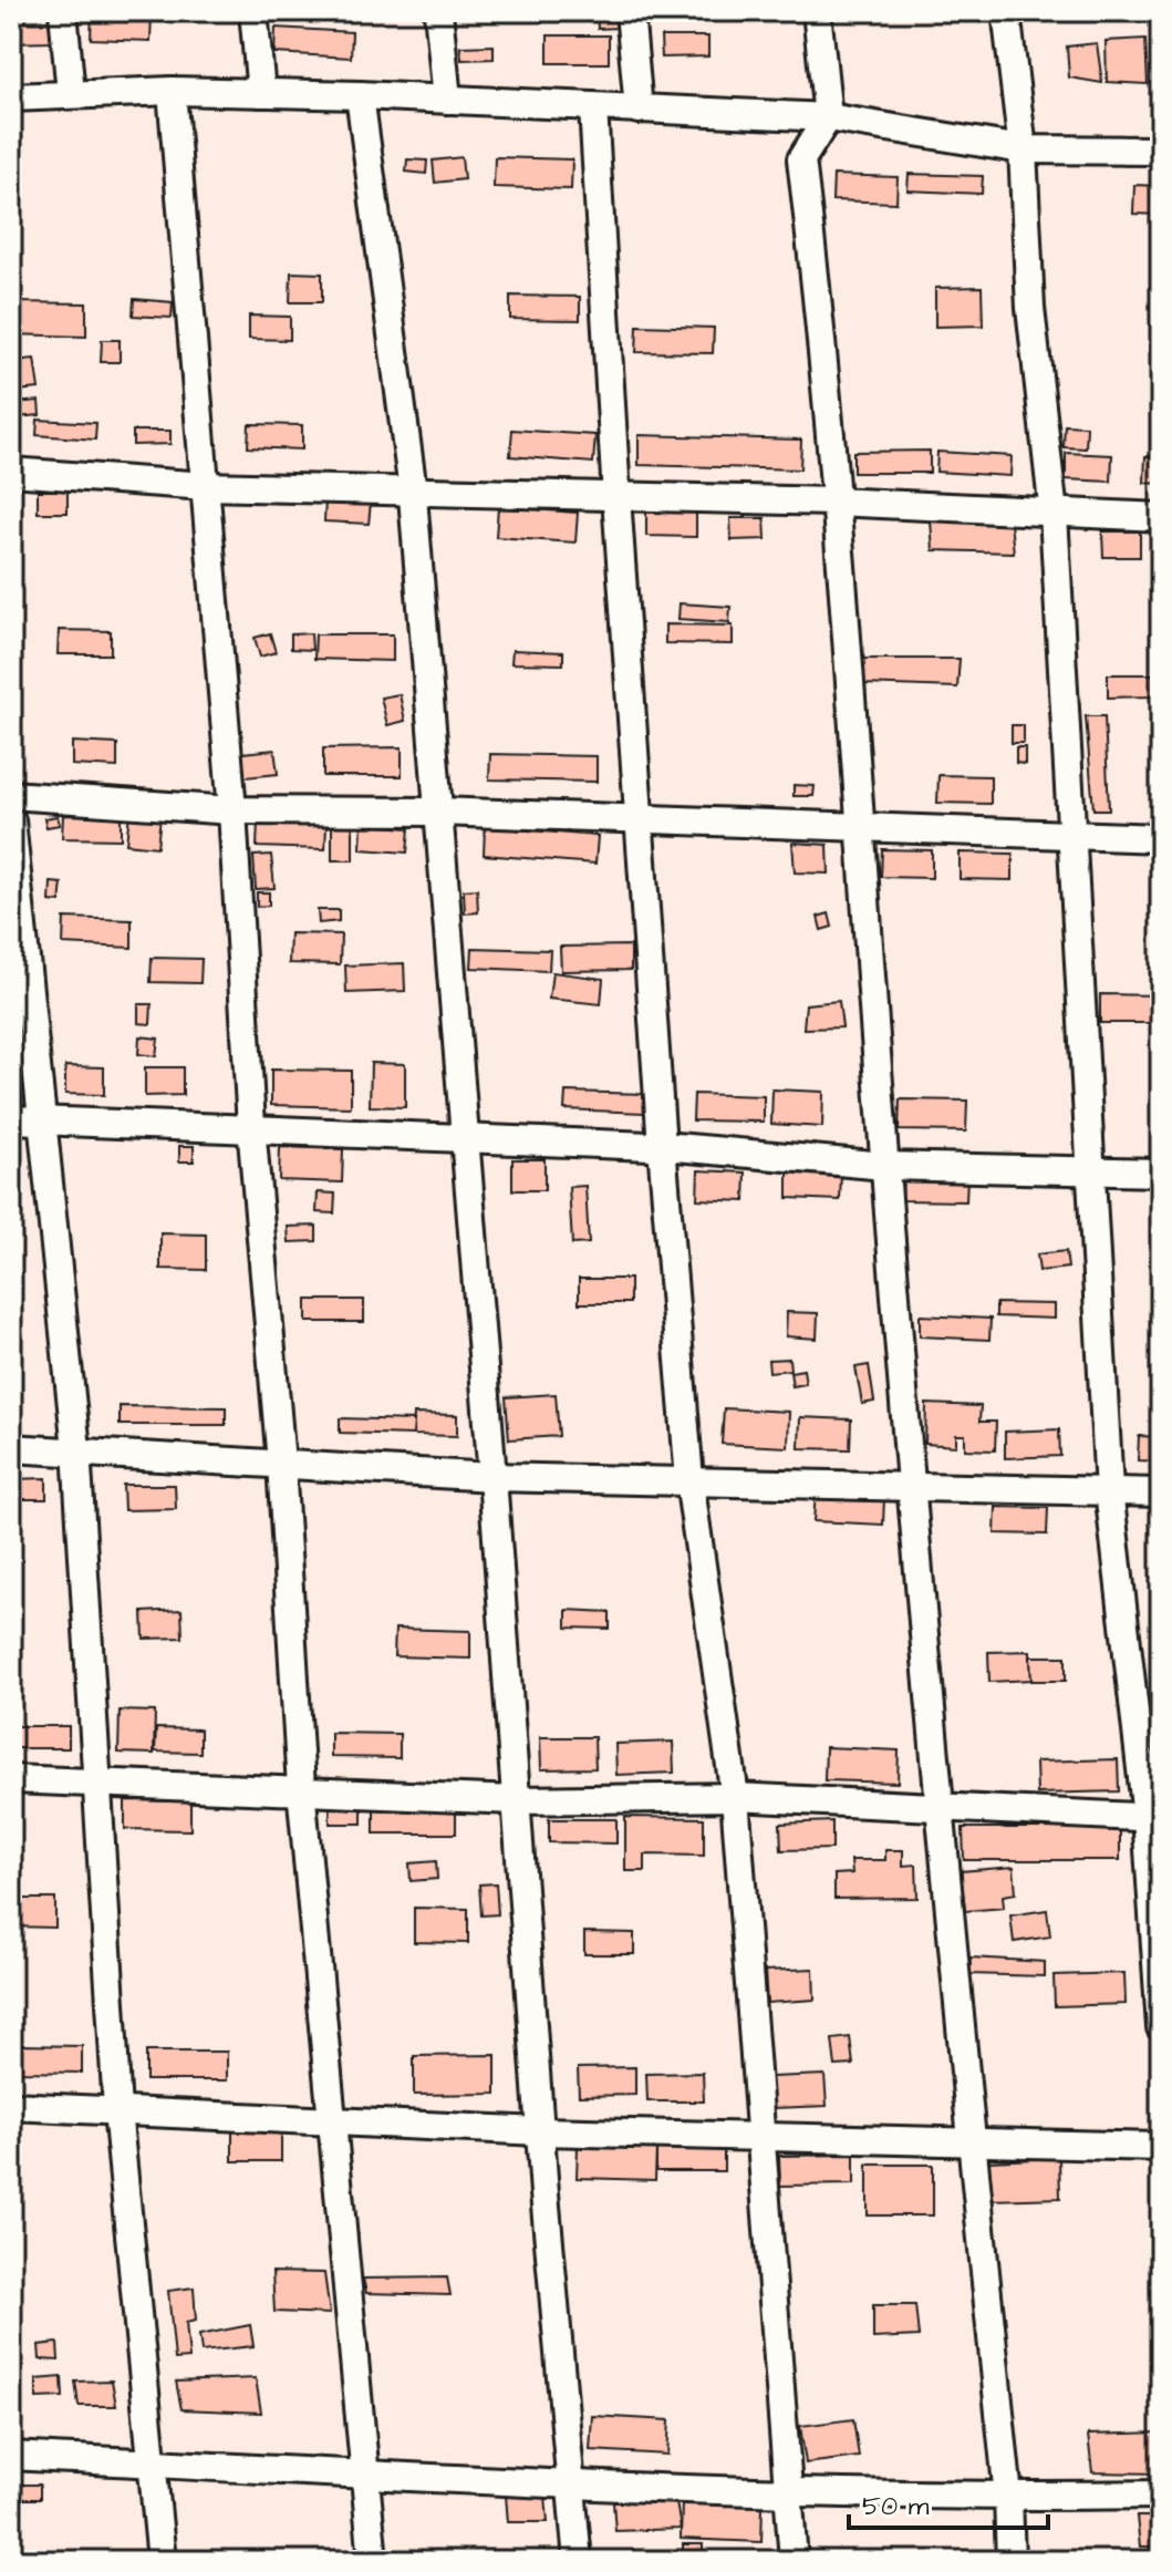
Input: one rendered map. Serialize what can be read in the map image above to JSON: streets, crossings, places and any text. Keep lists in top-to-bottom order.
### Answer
{
  "scale_bar": "50 m"
}
